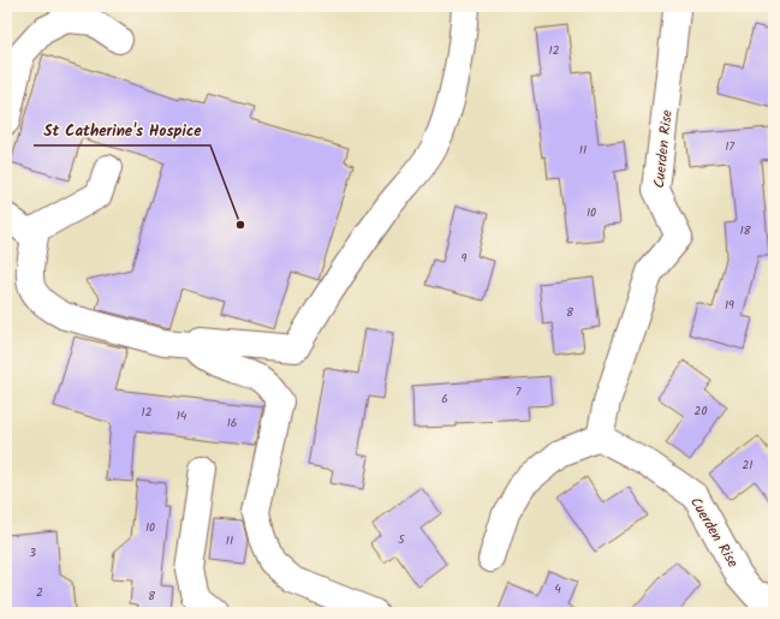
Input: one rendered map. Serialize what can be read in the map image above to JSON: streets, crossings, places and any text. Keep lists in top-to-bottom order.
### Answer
{
  "streets": {
    "street": ["Cuerden Rise"]
  },
  "places": ["St Catherine's Hospice"],
  "house_numbers": [
    "12",
    "17",
    "11",
    "10",
    "18",
    "9",
    "19",
    "8",
    "7",
    "6",
    "20",
    "12",
    "14",
    "16",
    "21",
    "10",
    "5",
    "11",
    "3",
    "4",
    "2",
    "8"
  ]
}
